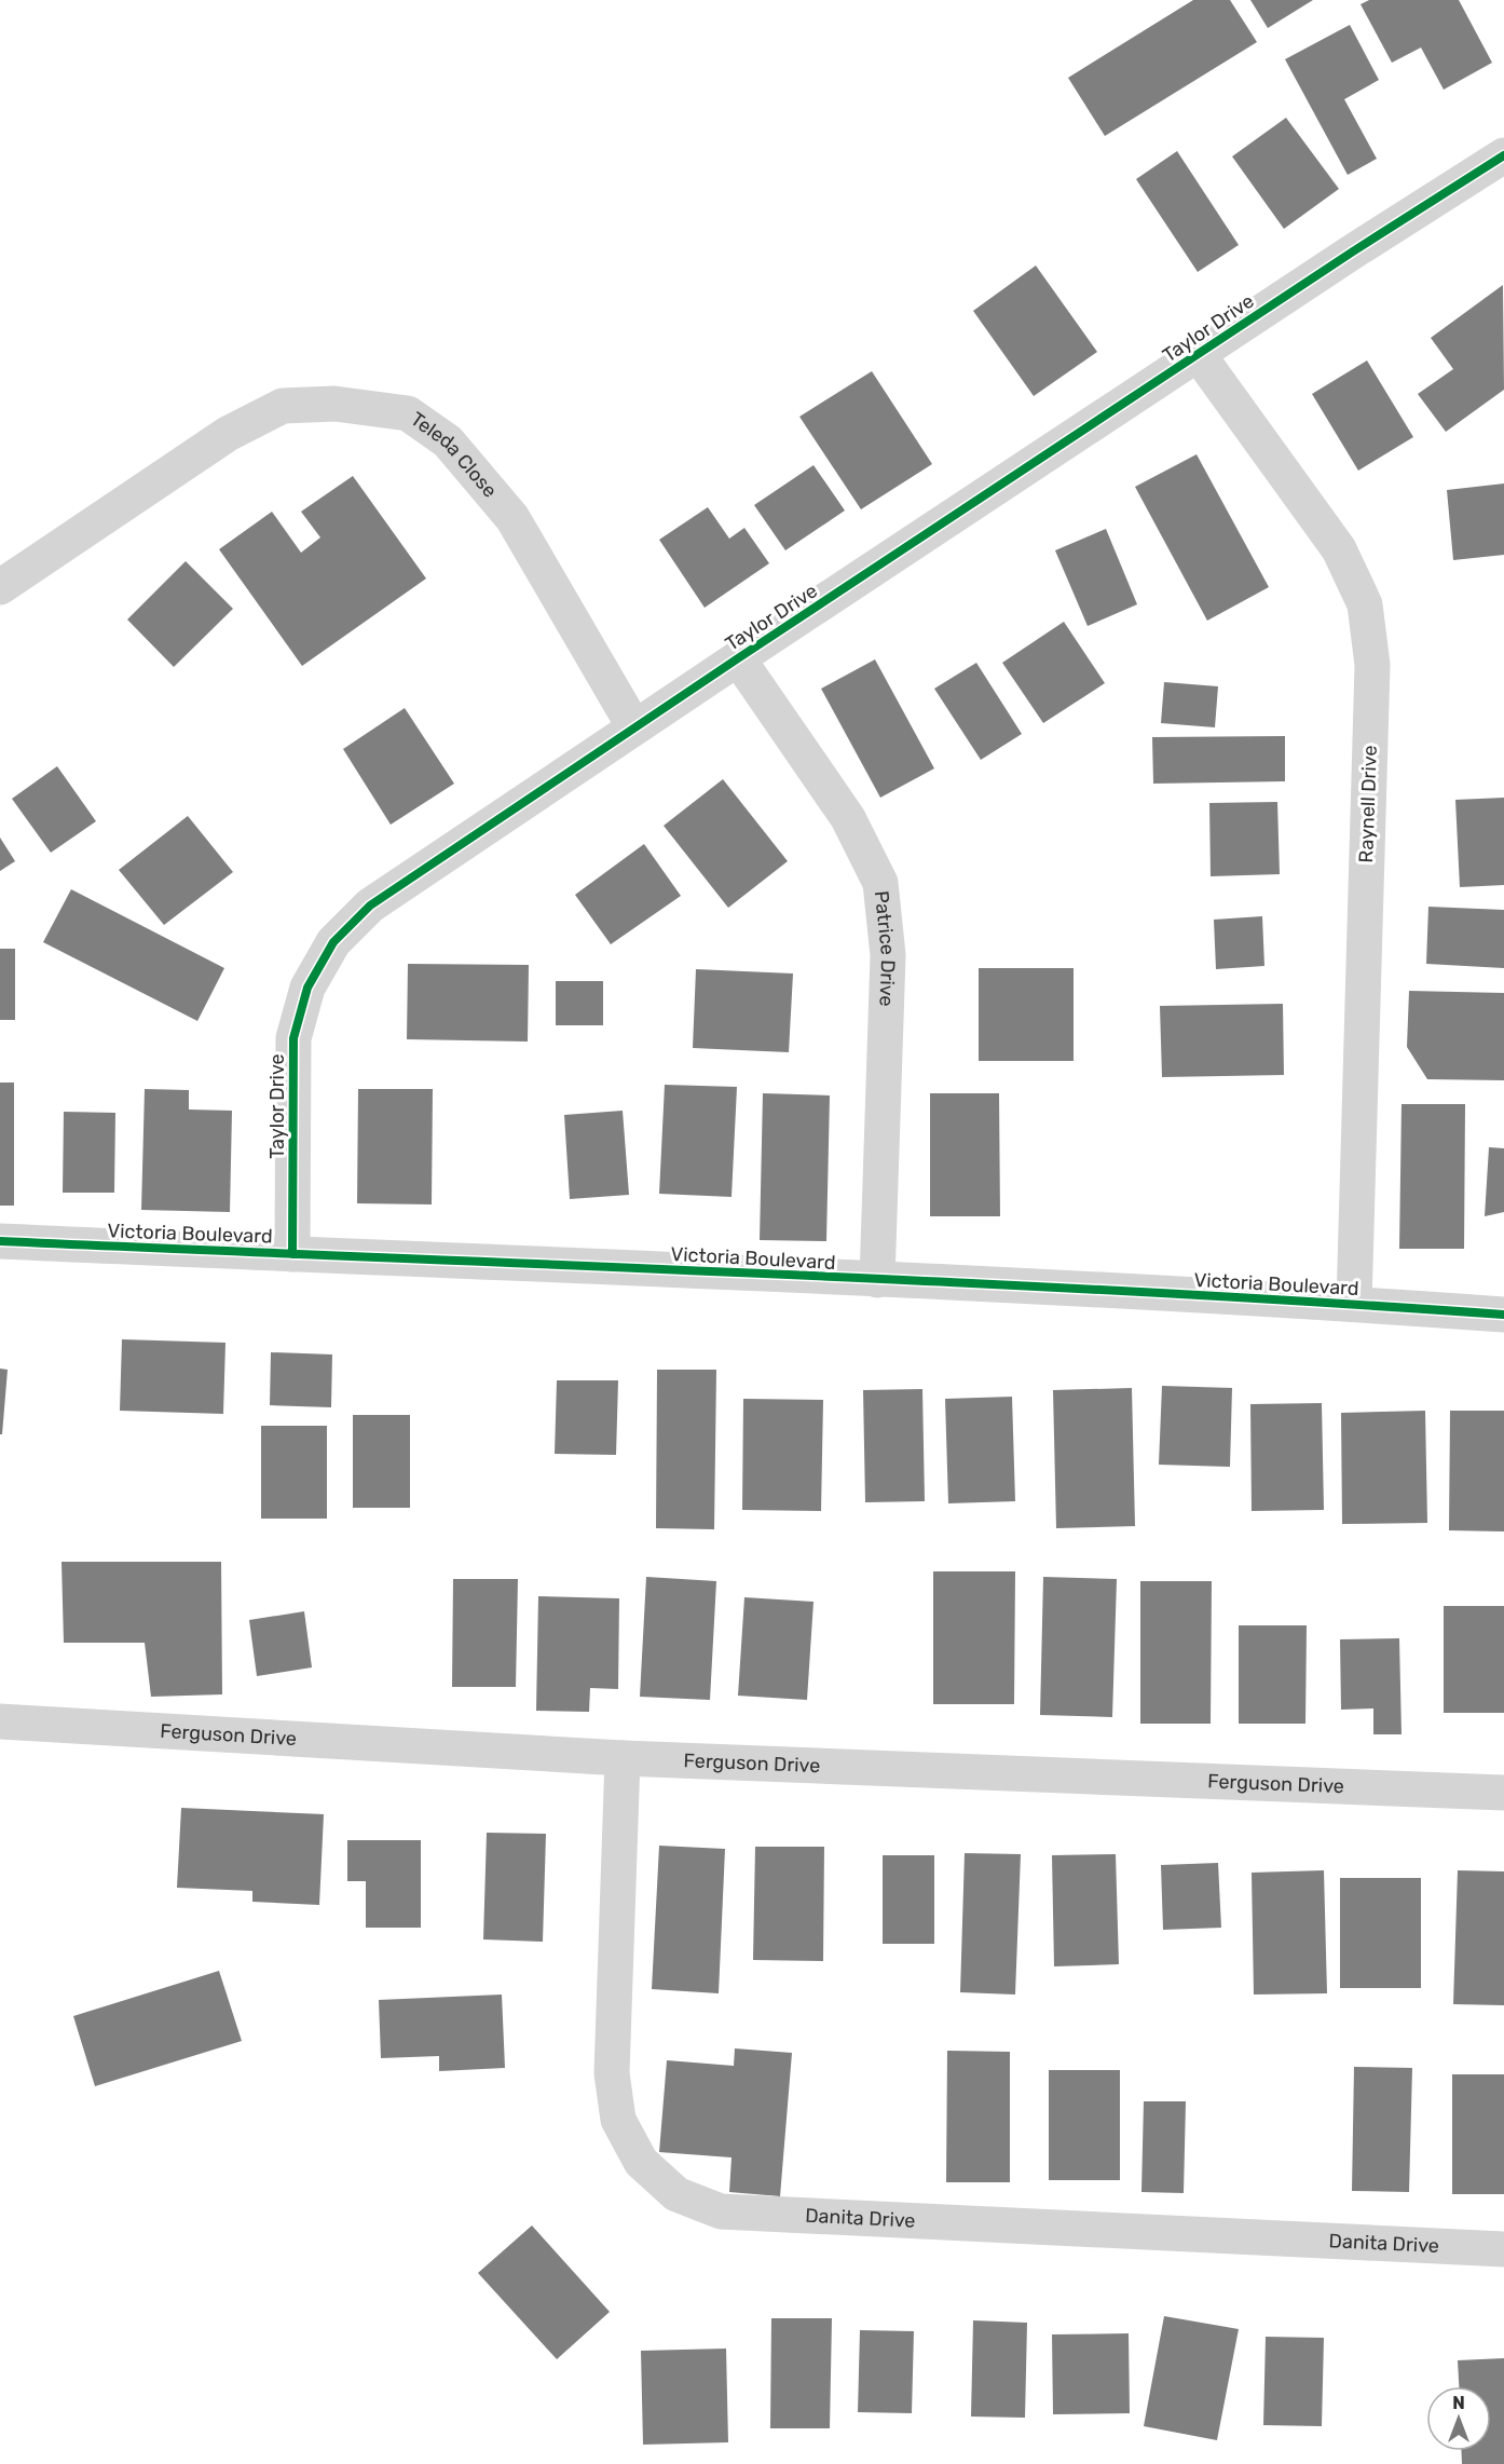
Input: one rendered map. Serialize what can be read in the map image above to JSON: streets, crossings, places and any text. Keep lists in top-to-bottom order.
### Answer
{
  "streets": {
    "street": [
      "Taylor Drive",
      "Teleda Close",
      "Raynell Drive",
      "Patrice Drive",
      "Victoria Boulevard",
      "Ferguson Drive",
      "Danita Drive"
    ]
  },
  "crossings": [
    ["Taylor Drive", "Teleda Close"],
    ["Taylor Drive", "Raynell Drive"],
    ["Taylor Drive", "Patrice Drive"],
    ["Taylor Drive", "Victoria Boulevard"],
    ["Raynell Drive", "Victoria Boulevard"],
    ["Patrice Drive", "Victoria Boulevard"],
    ["Ferguson Drive", "Danita Drive"]
  ],
  "north": "top"
}
